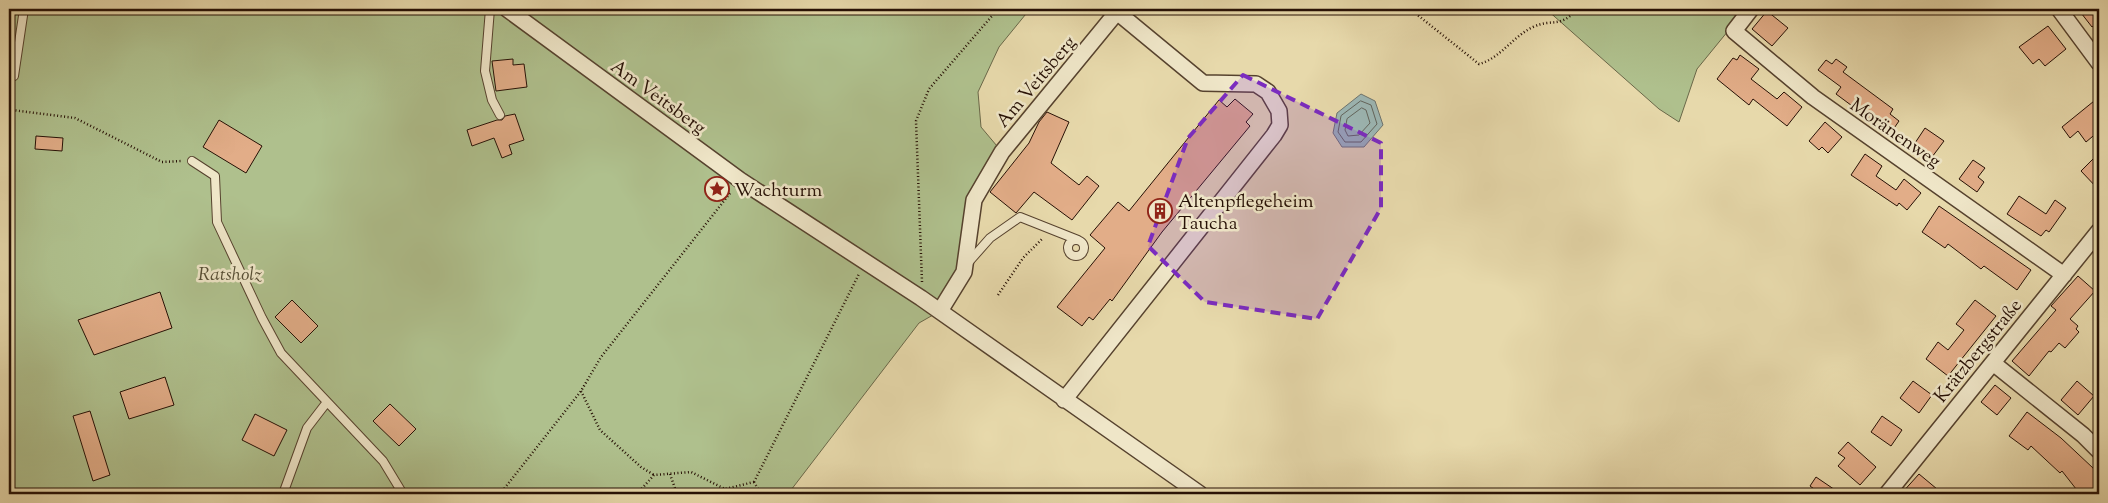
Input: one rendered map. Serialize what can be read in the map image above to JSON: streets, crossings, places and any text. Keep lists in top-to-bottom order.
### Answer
{
  "streets": {
    "street": ["Am Veitsberg", "Moränenweg", "Krätzbergstraße"]
  },
  "crossings": [
    ["Moränenweg", "Krätzbergstraße"]
  ],
  "parks": ["Ratsholz"],
  "places": {
    "place": ["Wachturm"],
    "building": ["Altenpflegeheim Taucha"]
  }
}
